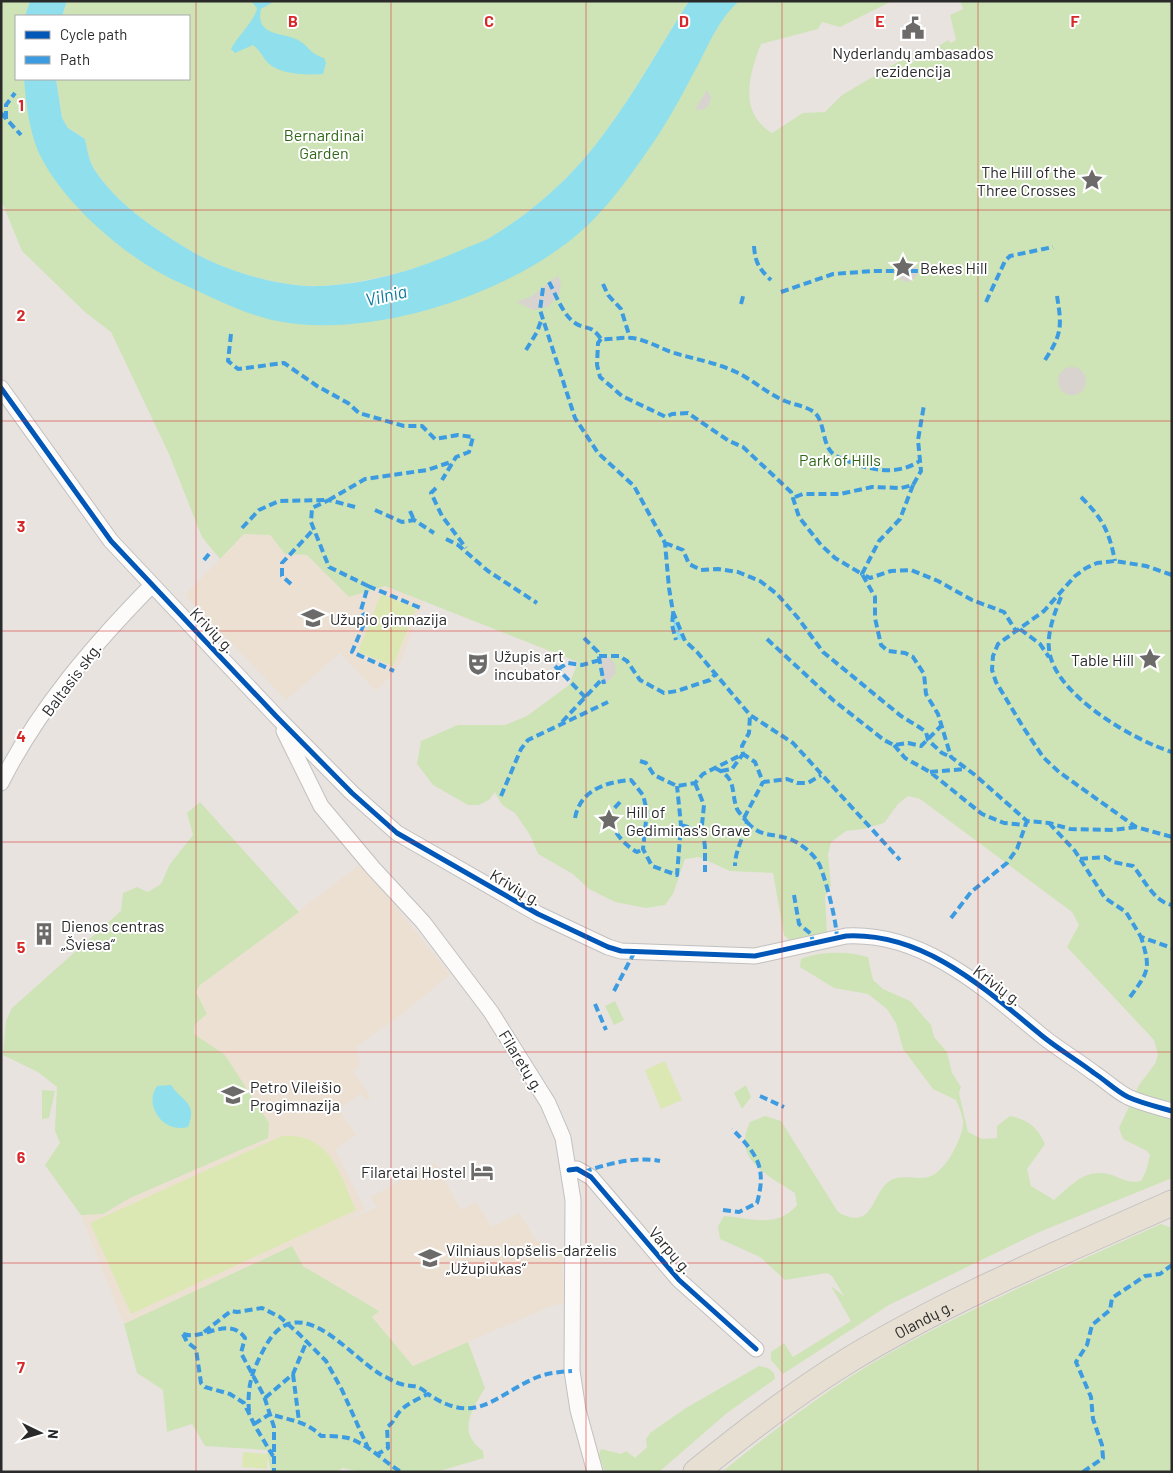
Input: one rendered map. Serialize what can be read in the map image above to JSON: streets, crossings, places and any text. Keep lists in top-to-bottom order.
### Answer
{
  "streets": {
    "main road": ["Olandų g."],
    "street": [
      "Krivių g.",
      "Baltasis skg.",
      "Filaretų g.",
      "Varpų g."
    ]
  },
  "crossings": [
    ["Krivių g.", "Baltasis skg."],
    ["Krivių g.", "Filaretų g."],
    ["Filaretų g.", "Varpų g."]
  ],
  "water": ["Vilnia"],
  "parks": ["Bernardinai Garden", "Park of Hills"],
  "places": {
    "public building": ["Nyderlandų ambasados rezidencija"],
    "place": [
      "The Hill of the Three Crosses",
      "Bekes Hill",
      "Table Hill",
      "Hill of Gediminas's Grave"
    ],
    "school or university": ["Užupio gimnazija", "Petro Vileišio Progimnazija", "Vilniaus lopšelis-darželis „Užupiukas“"],
    "theatre": ["Užupis art incubator"],
    "building": ["Dienos centras „Šviesa“"],
    "hotel": ["Filaretai Hostel"]
  },
  "legend": ["Cycle path", "Path"],
  "north": "right",
  "grid": {
    "columns": [
      "B",
      "C",
      "D",
      "E",
      "F"
    ],
    "rows": [
      "1",
      "2",
      "3",
      "4",
      "5",
      "6",
      "7"
    ]
  }
}
